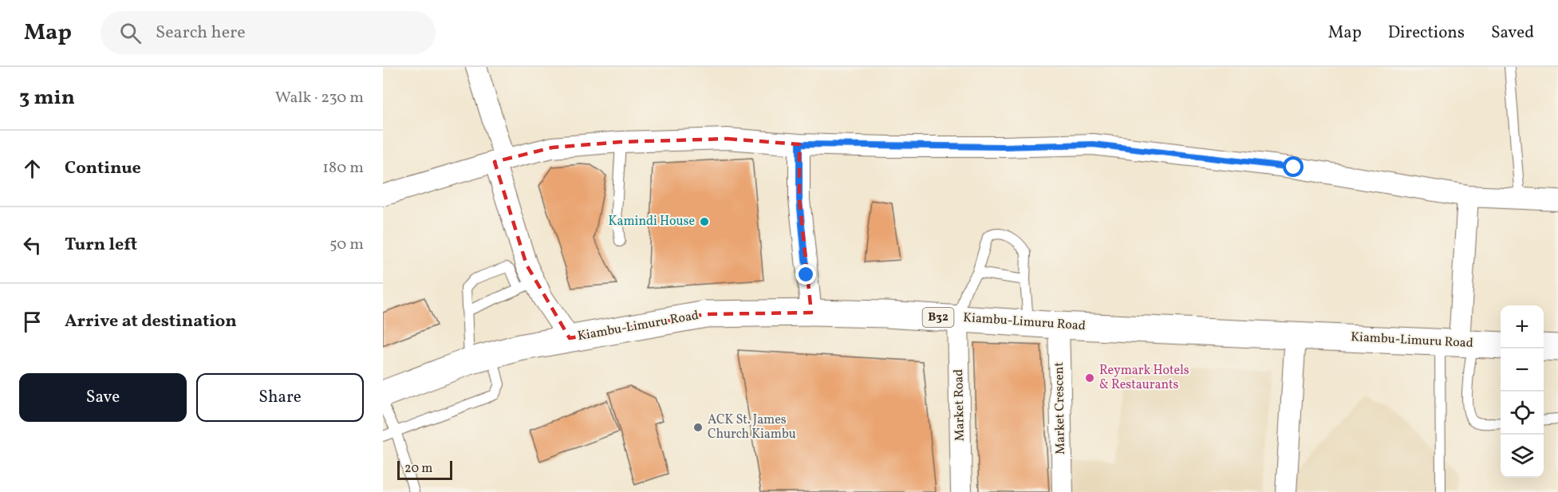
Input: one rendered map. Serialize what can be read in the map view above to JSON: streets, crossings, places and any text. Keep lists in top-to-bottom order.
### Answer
{
  "streets": {
    "highway": ["B32", "Kiambu-Limuru Road"],
    "street": ["Market Road", "Market Crescent"]
  },
  "crossings": [
    ["Kiambu-Limuru Road", "Market Road"],
    ["Kiambu-Limuru Road", "Market Crescent"]
  ],
  "places": ["Kamindi House", "Reymark Hotels & Restaurants", "ACK St. James Church Kiambu"],
  "scale_bar": "20 m",
  "page": {
    "header": "Map",
    "search": "Search here",
    "nav": ["Map", "Directions", "Saved"],
    "heading": ["3 min", "Walk · 230 m"],
    "list": [
      ["Continue", "180 m"],
      ["Turn left", "50 m"],
      "Arrive at destination"
    ],
    "map_buttons": ["+", "−"],
    "buttons": ["Save", "Share"],
    "scale": "20 m"
  }
}
